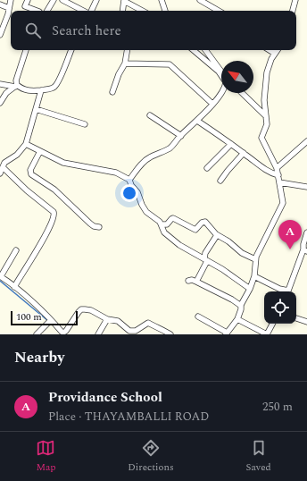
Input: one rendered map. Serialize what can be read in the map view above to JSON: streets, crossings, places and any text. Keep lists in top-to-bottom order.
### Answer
{
  "scale_bar": "100 m",
  "north": "top left",
  "page": {
    "search": "Search here",
    "pins": "A",
    "scale": "100 m",
    "heading": "Nearby",
    "list": [
      {
        "mark": "A",
        "name": "Providance School",
        "note": "Place · THAYAMBALLI ROAD",
        "value": "250 m"
      }
    ],
    "nav": ["Map", "Directions", "Saved"]
  }
}
